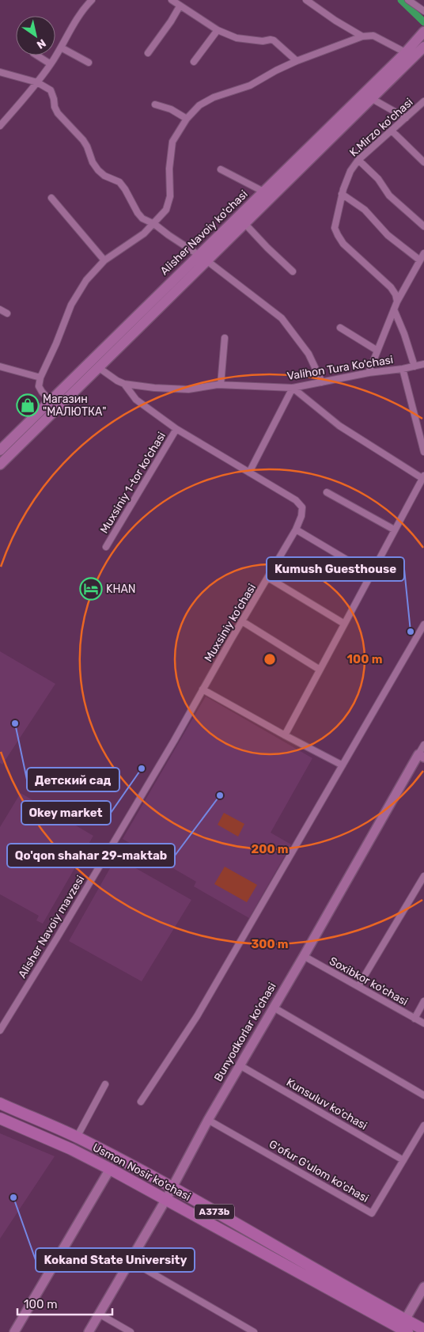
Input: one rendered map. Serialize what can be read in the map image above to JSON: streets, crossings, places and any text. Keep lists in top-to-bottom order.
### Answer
{
  "streets": {
    "highway": ["Usmon Nosir ko'chasi", "A373b"],
    "main road": ["Alisher Navoiy ko'chasi"],
    "street": [
      "K.Mirzo ko'chasi",
      "Valihon Tura Ko'chasi",
      "Muxsiniy 1-tor ko'chasi",
      "Muxsiniy ko'chasi",
      "Alisher Navoiy mavzesi",
      "Soxibkor ko'chasi",
      "Bunyodkorlar ko'chasi",
      "Kunsuluv ko'chasi",
      "G'ofur G'ulom ko'chasi"
    ]
  },
  "crossings": [
    ["Alisher Navoiy ko'chasi", "Valihon Tura Ko'chasi"],
    ["Valihon Tura Ko'chasi", "Muxsiniy ko'chasi"],
    ["Muxsiniy 1-tor ko'chasi", "Muxsiniy ko'chasi"],
    ["Muxsiniy ko'chasi", "Alisher Navoiy mavzesi"],
    ["Soxibkor ko'chasi", "Bunyodkorlar ko'chasi"],
    ["Bunyodkorlar ko'chasi", "Kunsuluv ko'chasi"],
    ["Bunyodkorlar ko'chasi", "G'ofur G'ulom ko'chasi"],
    ["Bunyodkorlar ko'chasi", "Usmon Nosir ko'chasi"],
    ["Kunsuluv ko'chasi", "G'ofur G'ulom ko'chasi"],
    ["Usmon Nosir ko'chasi", "A373b"]
  ],
  "places": {
    "shop": ["Магазин \"МАЛЮТКА\""],
    "hotel": ["KHAN"],
    "other": [
      "Kumush Guesthouse",
      "Детский сад",
      "Okey market",
      "Qo'qon shahar 29-maktab",
      "Kokand State University"
    ]
  },
  "scale_bar": "100 m",
  "north": "bottom right",
  "rings": ["100 m", "200 m", "300 m"]
}
